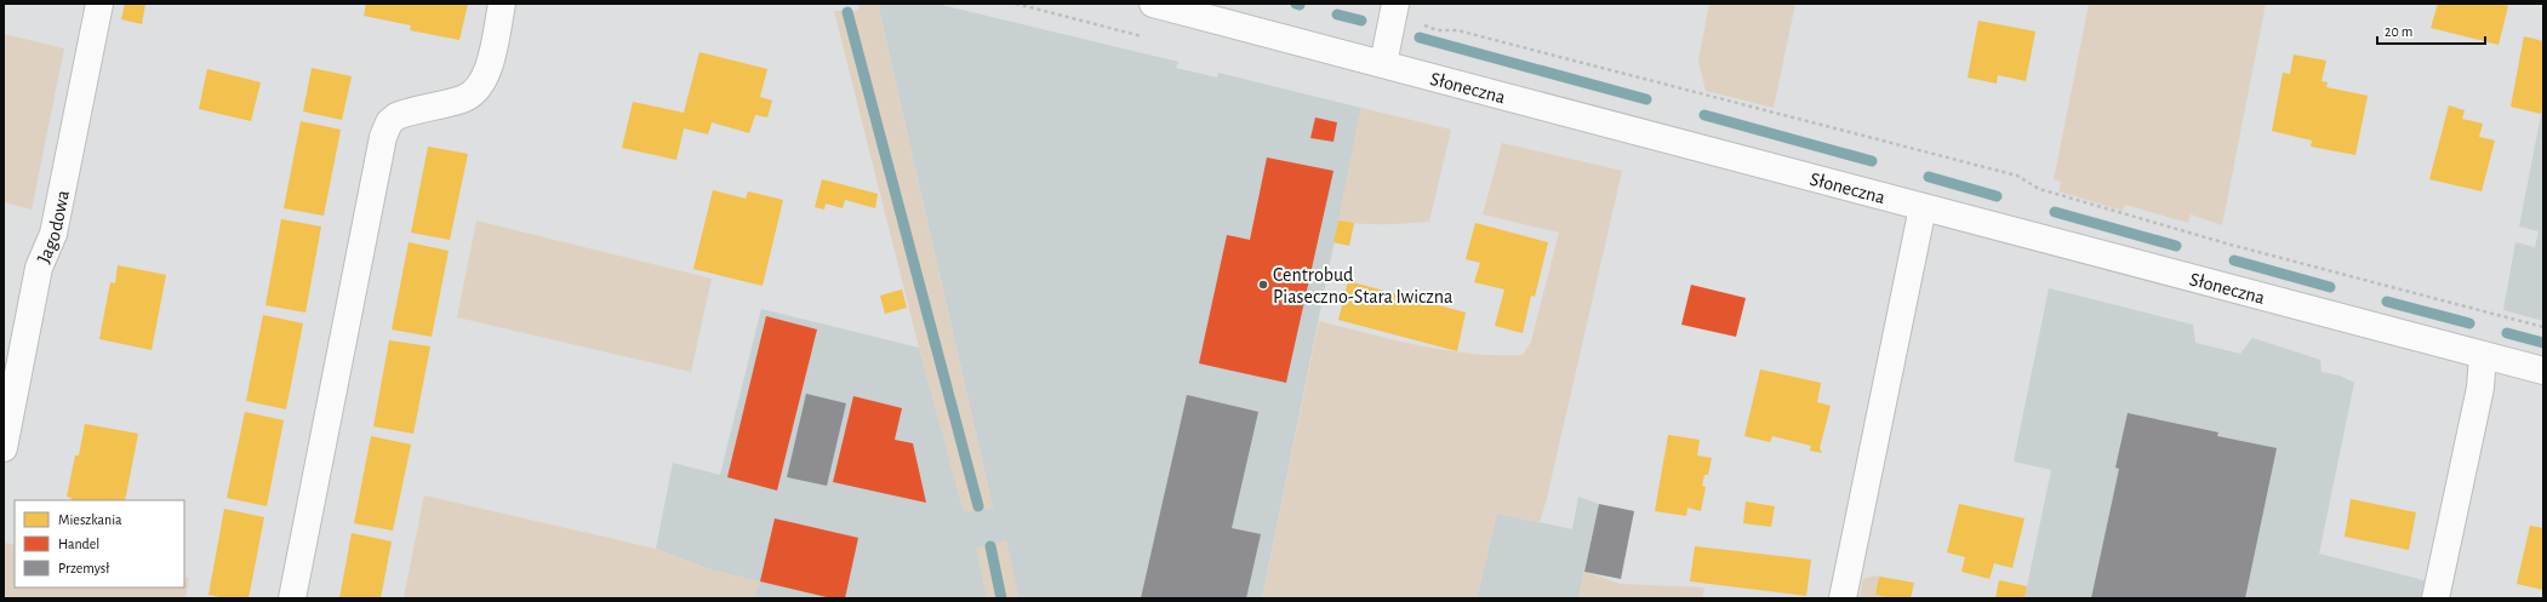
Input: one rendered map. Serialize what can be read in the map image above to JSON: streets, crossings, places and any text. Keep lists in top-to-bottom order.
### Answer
{
  "streets": {
    "main road": ["Słoneczna", "Jagodowa"]
  },
  "places": ["Centrobud Piaseczno-Stara Iwiczna"],
  "legend": ["Mieszkania", "Handel", "Przemysł"],
  "scale_bar": "20 m"
}
